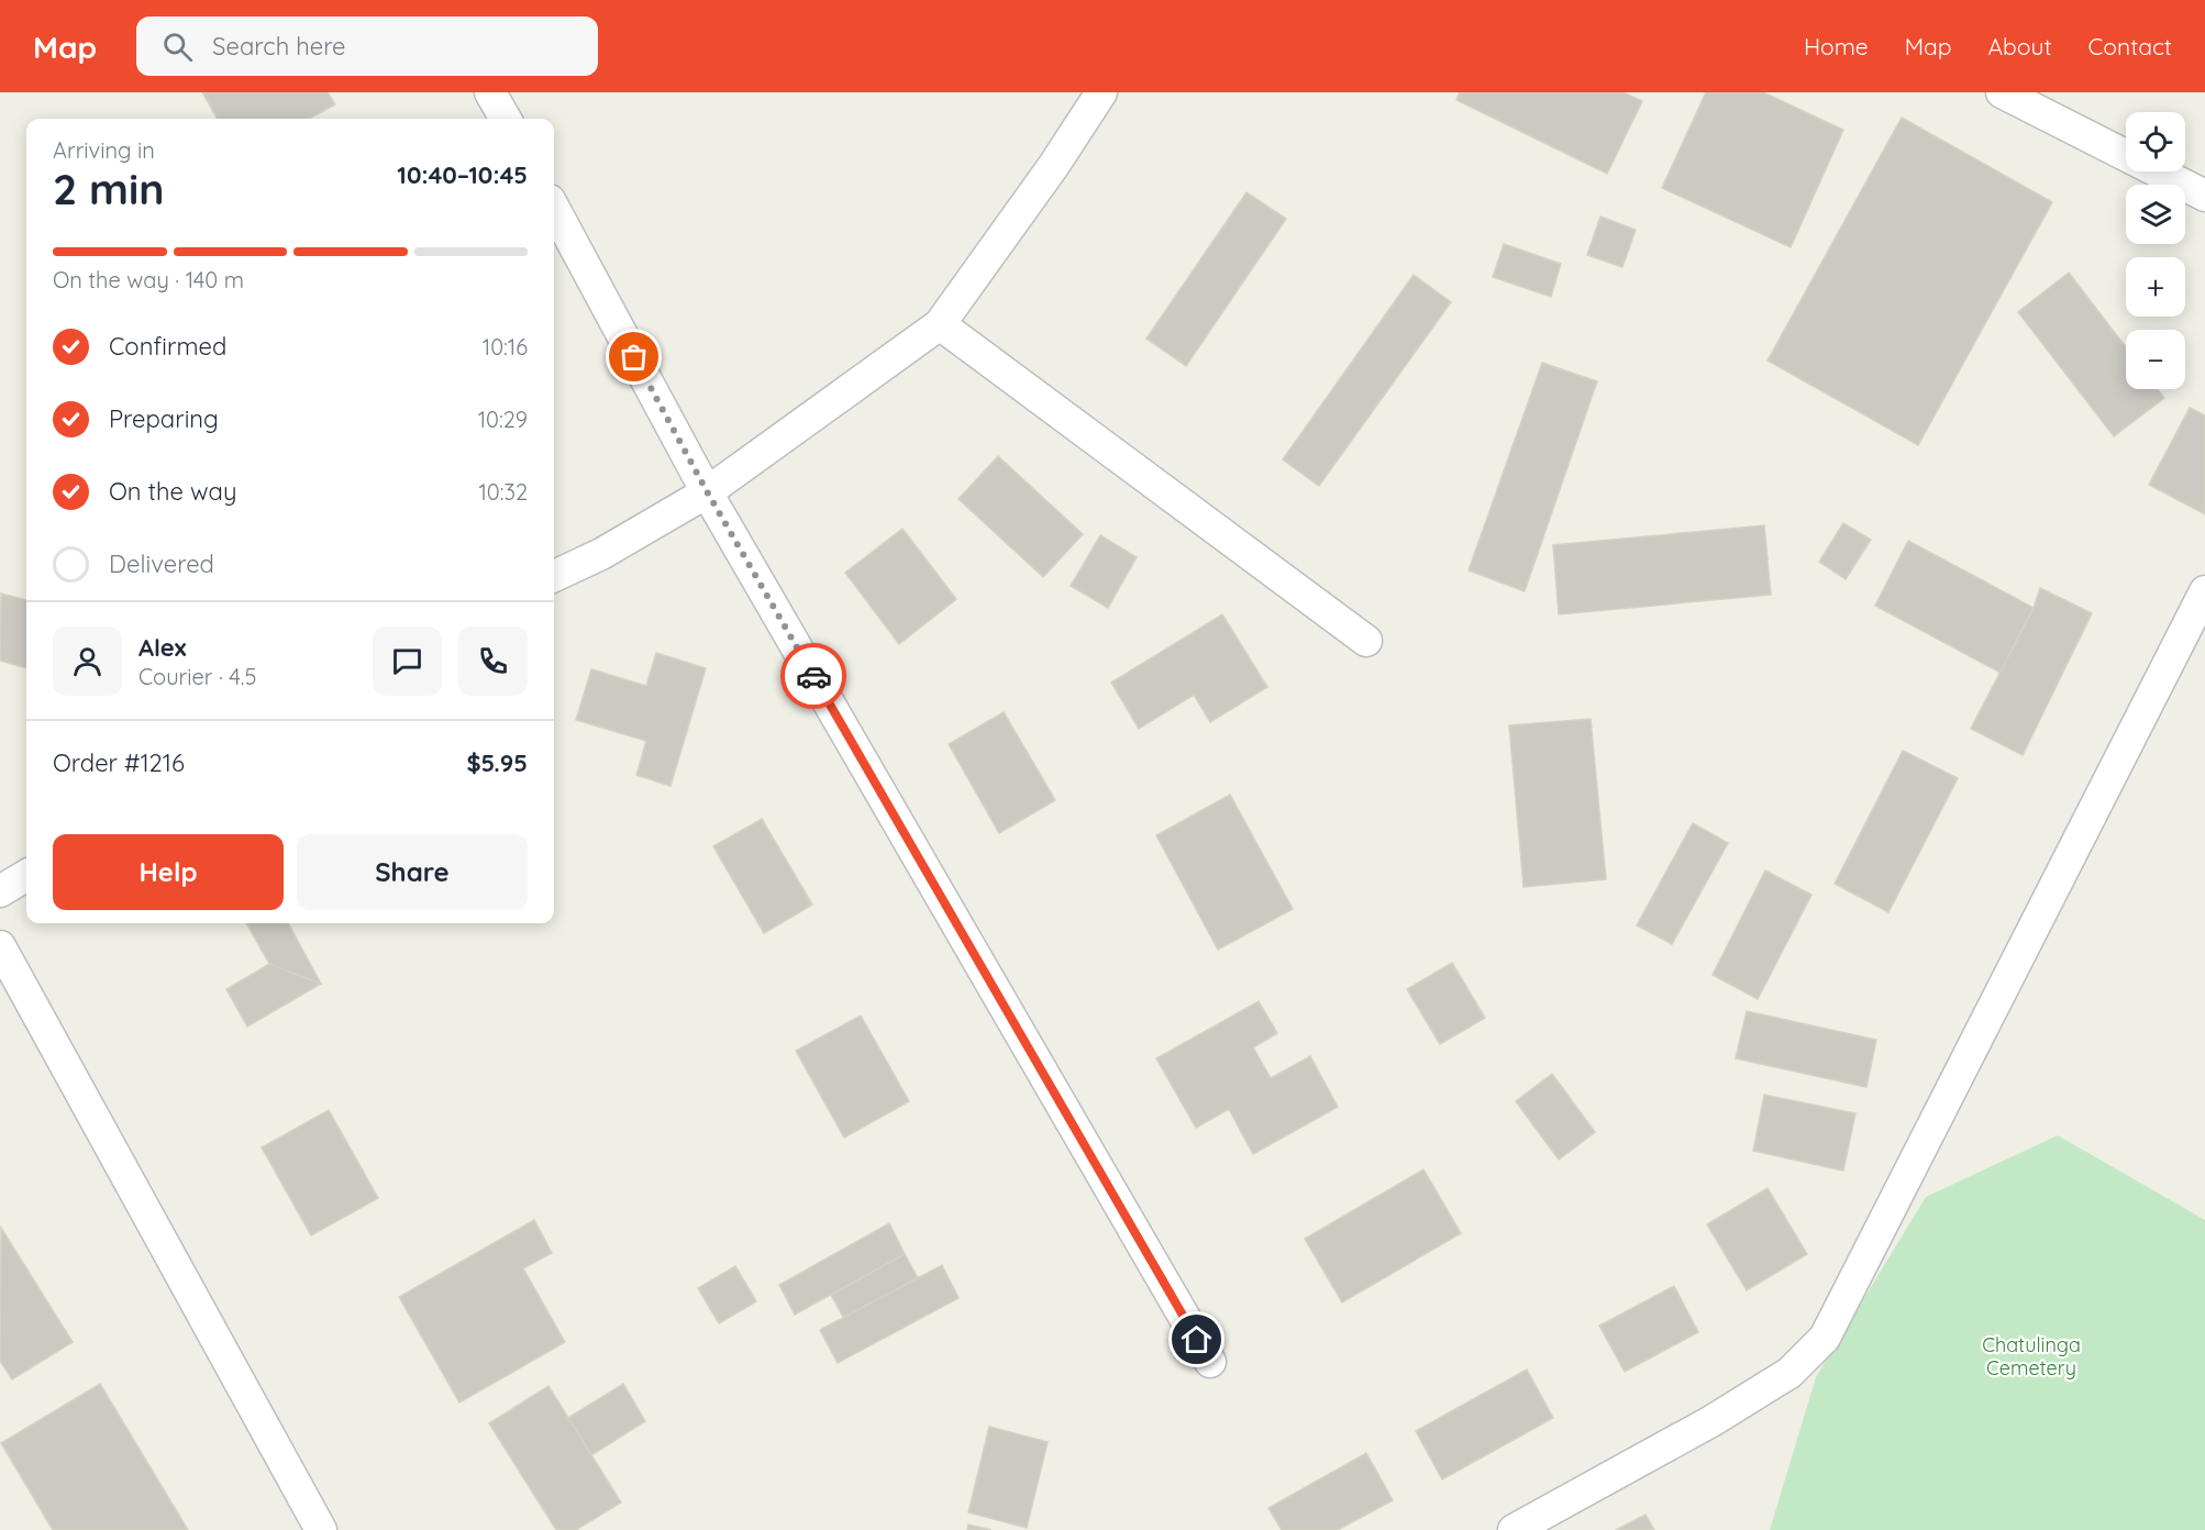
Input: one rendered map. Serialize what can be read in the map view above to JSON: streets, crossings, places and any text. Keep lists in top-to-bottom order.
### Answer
{
  "parks": ["Chatulinga Cemetery"],
  "page": {
    "header": "Map",
    "search": "Search here",
    "nav": [
      "Home",
      "Map",
      "About",
      "Contact"
    ],
    "map_buttons": ["+", "−"],
    "heading": ["2 min", "Arriving in", "10:40–10:45"],
    "panel": [
      "Alex",
      "Courier · 4.5",
      "Order #1216",
      "$5.95"
    ],
    "bar": "On the way · 140 m",
    "list": [
      ["Confirmed", "10:16"],
      ["Preparing", "10:29"],
      ["On the way", "10:32"],
      "Delivered"
    ],
    "buttons": ["Help", "Share"]
  }
}
